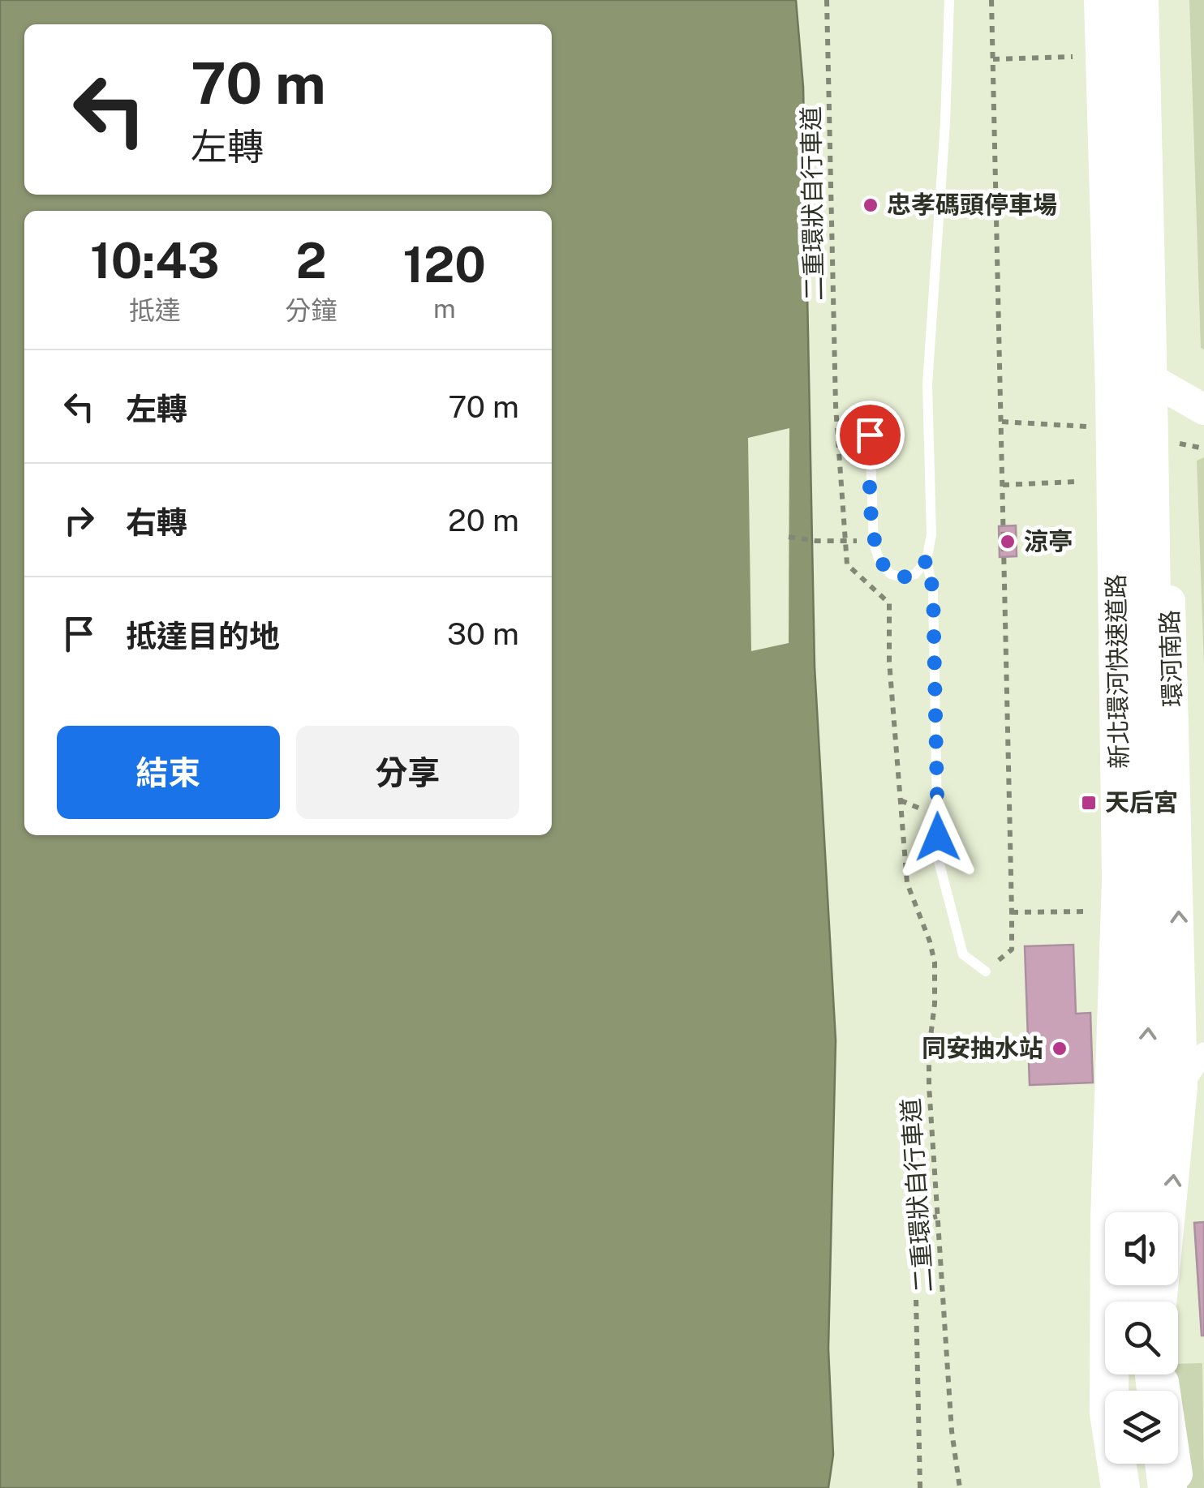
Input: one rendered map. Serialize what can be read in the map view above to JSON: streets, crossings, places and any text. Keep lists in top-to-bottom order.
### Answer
{
  "streets": {
    "highway": ["新北環河快速道路"],
    "street": ["環河南路"],
    "path": ["二重環狀自行車道"]
  },
  "places": {
    "other": ["忠孝碼頭停車場", "涼亭", "同安抽水站"],
    "transit": ["天后宮"]
  },
  "page": {
    "turn": ["70 m", "左轉"],
    "eta": [
      "10:43",
      "抵達",
      "2",
      "分鐘",
      "120",
      "m"
    ],
    "list": [
      {
        "name": "左轉",
        "value": "70 m"
      },
      {
        "name": "右轉",
        "value": "20 m"
      },
      {
        "name": "抵達目的地",
        "value": "30 m"
      }
    ],
    "buttons": ["結束", "分享"]
  }
}
